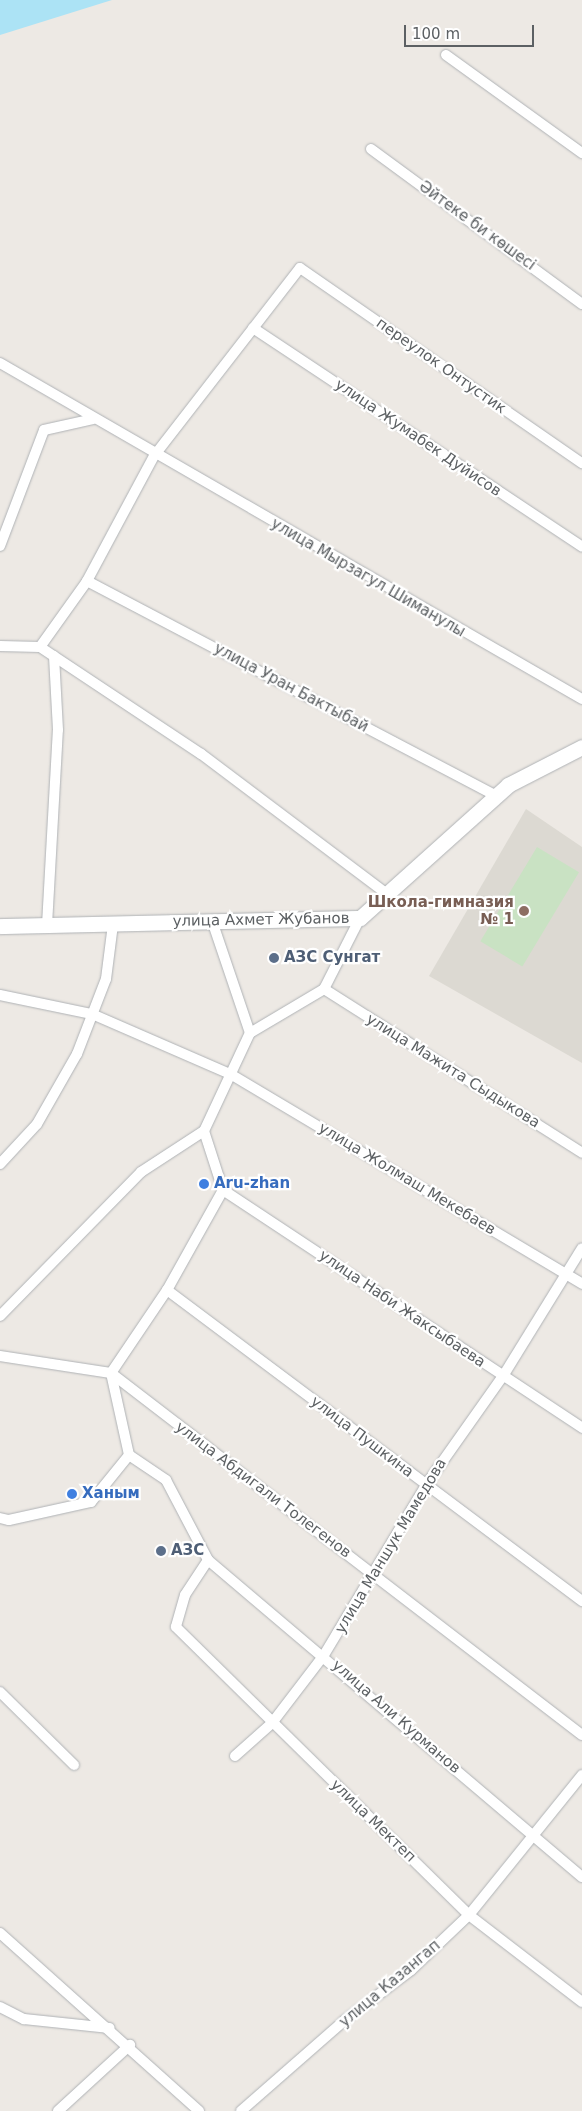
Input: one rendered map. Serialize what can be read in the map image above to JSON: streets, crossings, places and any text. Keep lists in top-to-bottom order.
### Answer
{
  "streets": {
    "main road": ["улица Ахмет Жубанов"],
    "street": [
      "Әйтеке би көшесі",
      "переулок Онтустик",
      "улица Жумабек Дуйисов",
      "улица Мырзагул Шиманулы",
      "улица Уран Бактыбай",
      "улица Мажита Сыдыкова",
      "улица Жолмаш Мекебаев",
      "улица Наби Жаксыбаева",
      "улица Пушкина",
      "улица Абдигали Толегенов",
      "улица Маншук Мамедова",
      "улица Али Курманов",
      "улица Мектеп",
      "улица Казангап"
    ]
  },
  "crossings": [
    ["переулок Онтустик", "улица Жумабек Дуйисов"],
    ["улица Уран Бактыбай", "улица Ахмет Жубанов"],
    ["улица Жолмаш Мекебаев", "улица Маншук Мамедова"],
    ["улица Наби Жаксыбаева", "улица Маншук Мамедова"],
    ["улица Пушкина", "улица Маншук Мамедова"],
    ["улица Абдигали Толегенов", "улица Маншук Мамедова"],
    ["улица Маншук Мамедова", "улица Али Курманов"],
    ["улица Маншук Мамедова", "улица Мектеп"],
    ["улица Али Курманов", "улица Мектеп"],
    ["улица Али Курманов", "улица Казангап"],
    ["улица Мектеп", "улица Казангап"]
  ],
  "places": [
    "Школа-гимназия № 1",
    "АЗС Сунгат",
    "Aru-zhan",
    "Ханым",
    "АЗС"
  ],
  "scale_bar": "100 m"
}
